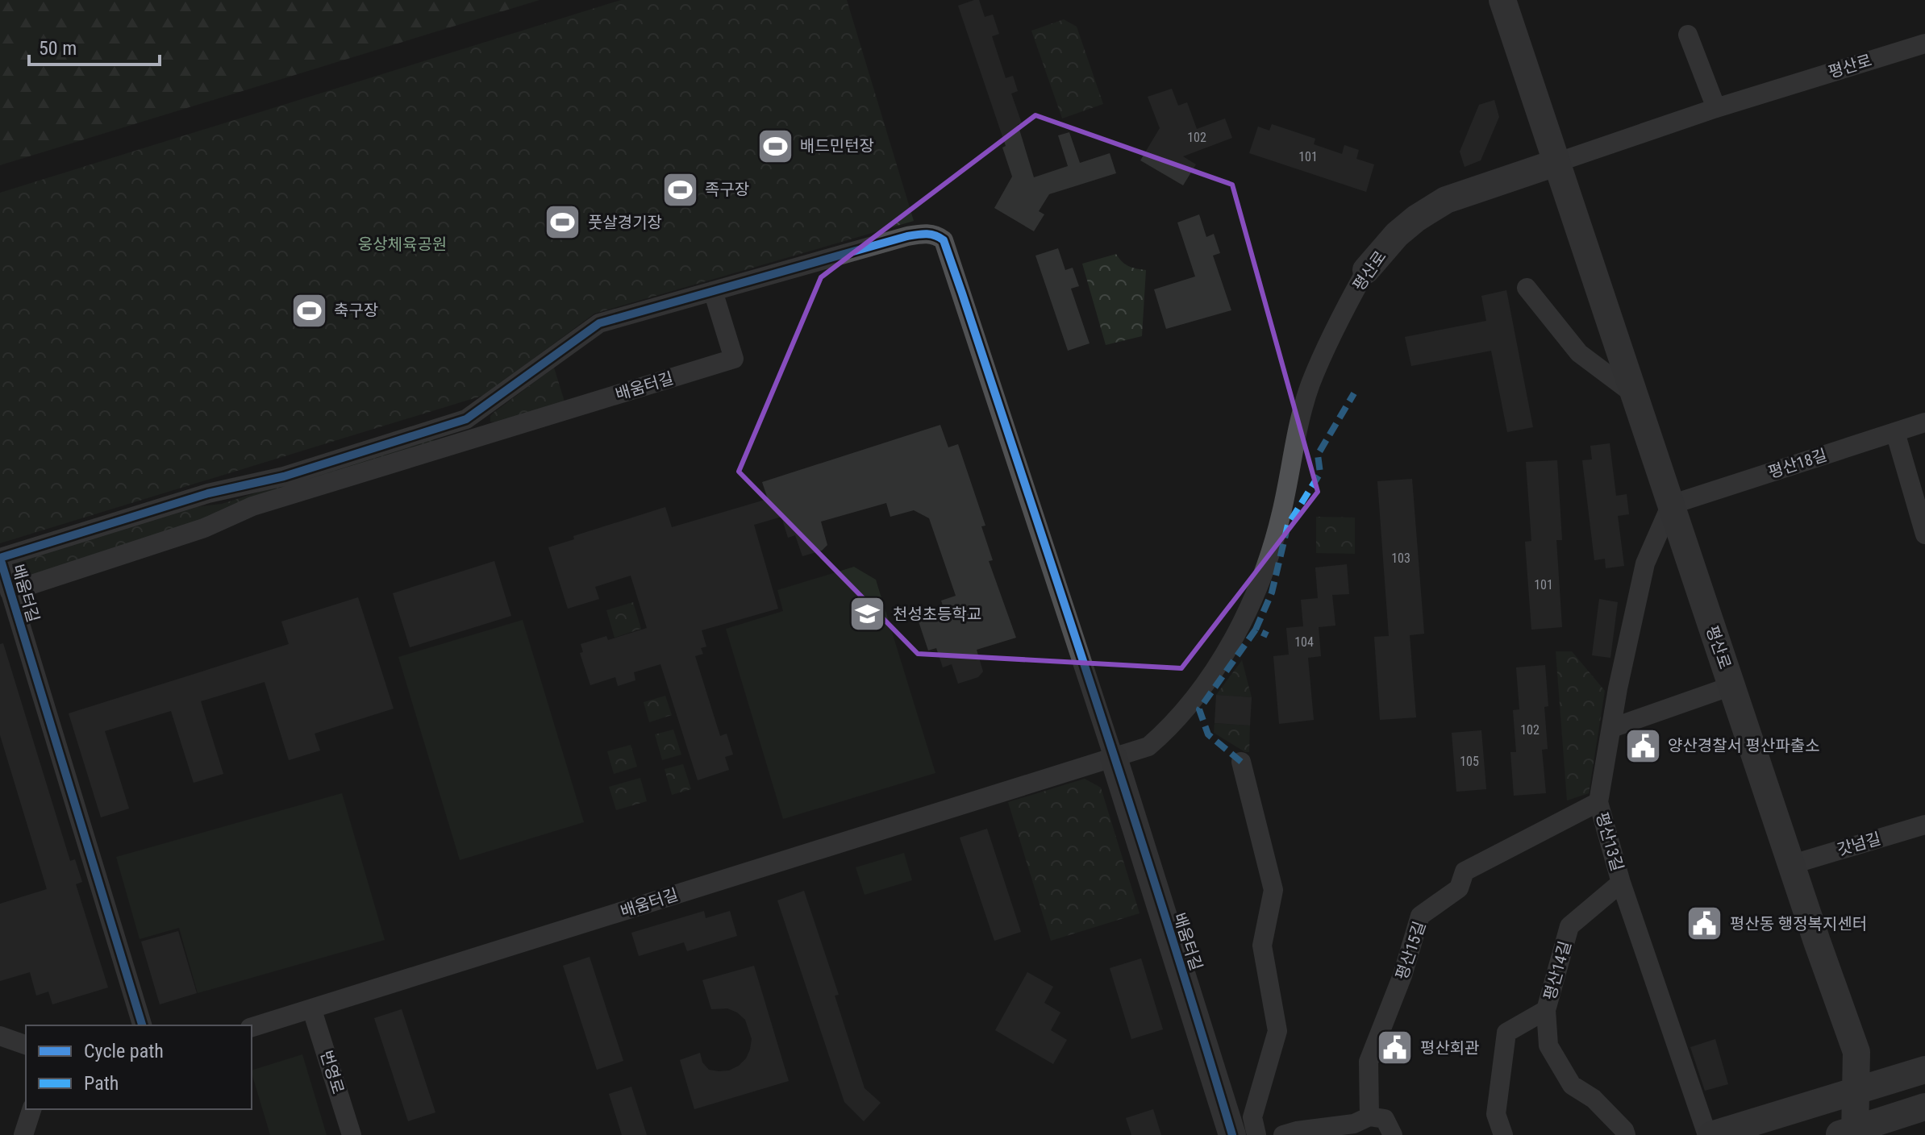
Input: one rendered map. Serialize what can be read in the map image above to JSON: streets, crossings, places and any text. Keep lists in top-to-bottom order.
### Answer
{
  "streets": {
    "street": [
      "평산로",
      "배움터길",
      "평산18길",
      "평산13길",
      "갓넘길",
      "평산15길",
      "평산14길",
      "번영로"
    ]
  },
  "crossings": [
    ["평산로", "배움터길"],
    ["평산로", "평산18길"],
    ["평산로", "평산13길"],
    ["평산로", "갓넘길"],
    ["배움터길", "번영로"],
    ["평산18길", "평산13길"],
    ["평산13길", "평산15길"],
    ["평산13길", "평산14길"]
  ],
  "parks": ["웅상체육공원"],
  "places": {
    "sports": [
      "배드민턴장",
      "족구장",
      "풋살경기장",
      "축구장"
    ],
    "school or university": ["천성초등학교"],
    "public building": ["양산경찰서 평산파출소", "평산동 행정복지센터", "평산회관"]
  },
  "house_numbers": [
    "102",
    "101",
    "103",
    "101",
    "104",
    "102",
    "105"
  ],
  "legend": ["Cycle path", "Path"],
  "scale_bar": "50 m"
}
